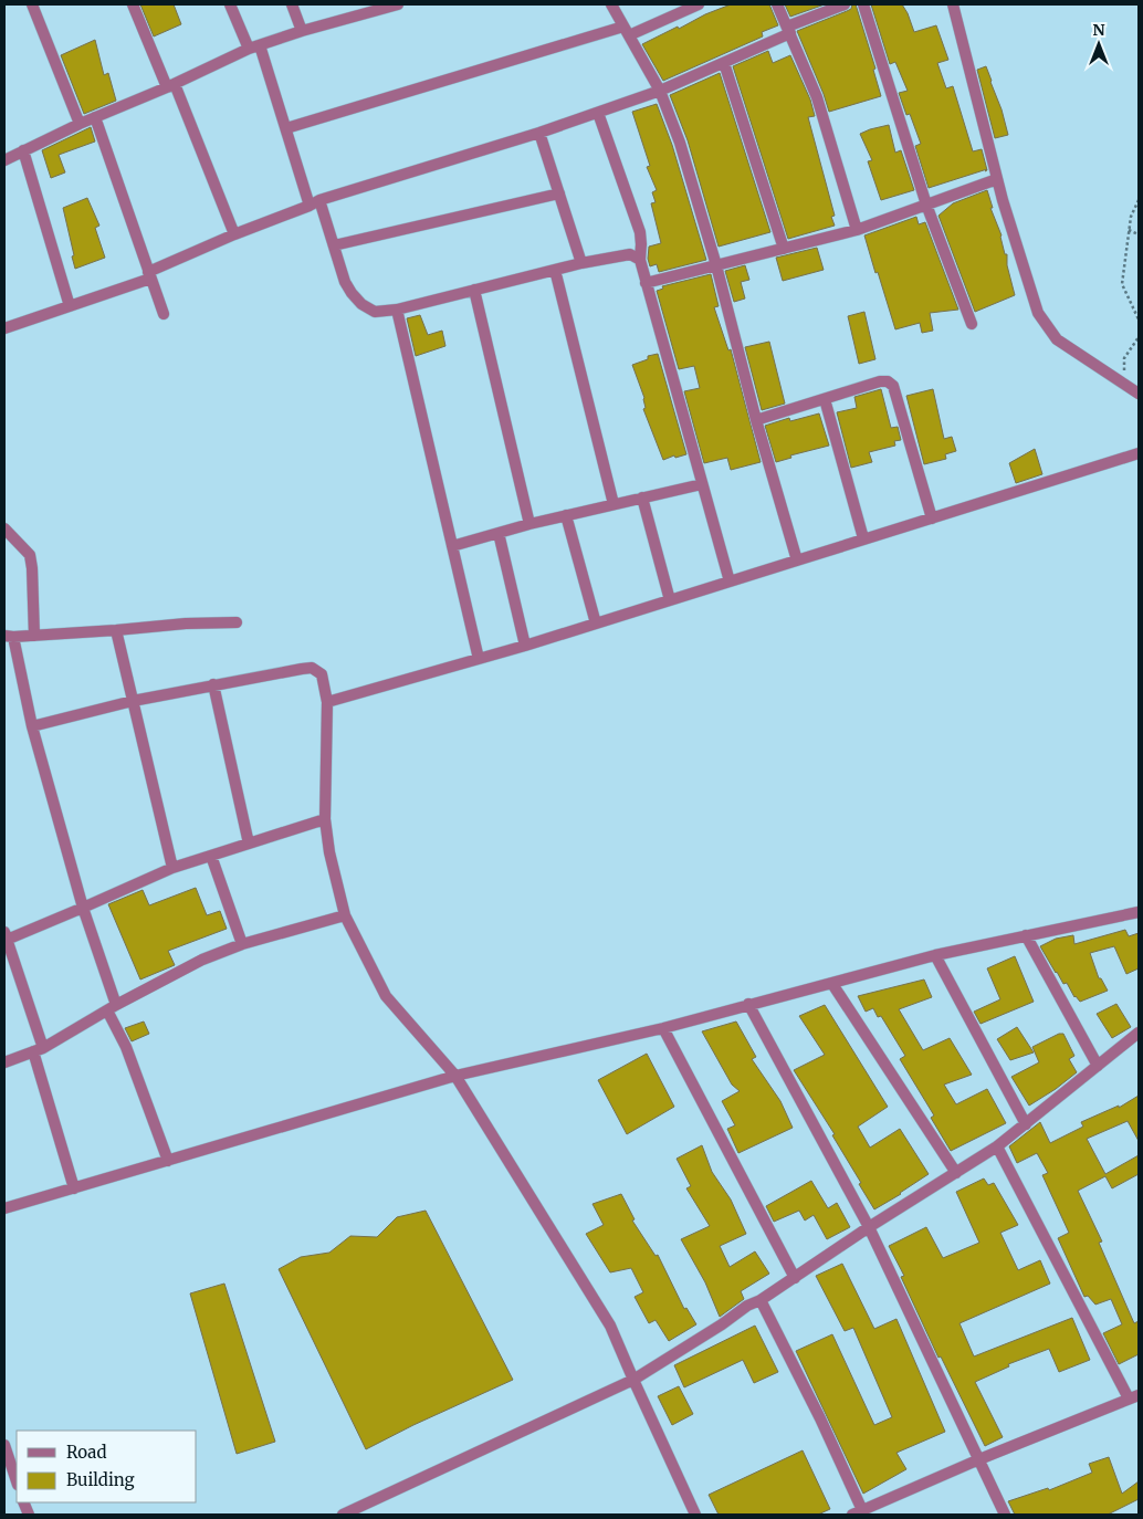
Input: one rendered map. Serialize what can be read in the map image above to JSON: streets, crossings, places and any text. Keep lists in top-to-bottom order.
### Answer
{
  "legend": ["Road", "Building"],
  "north": "top"
}
